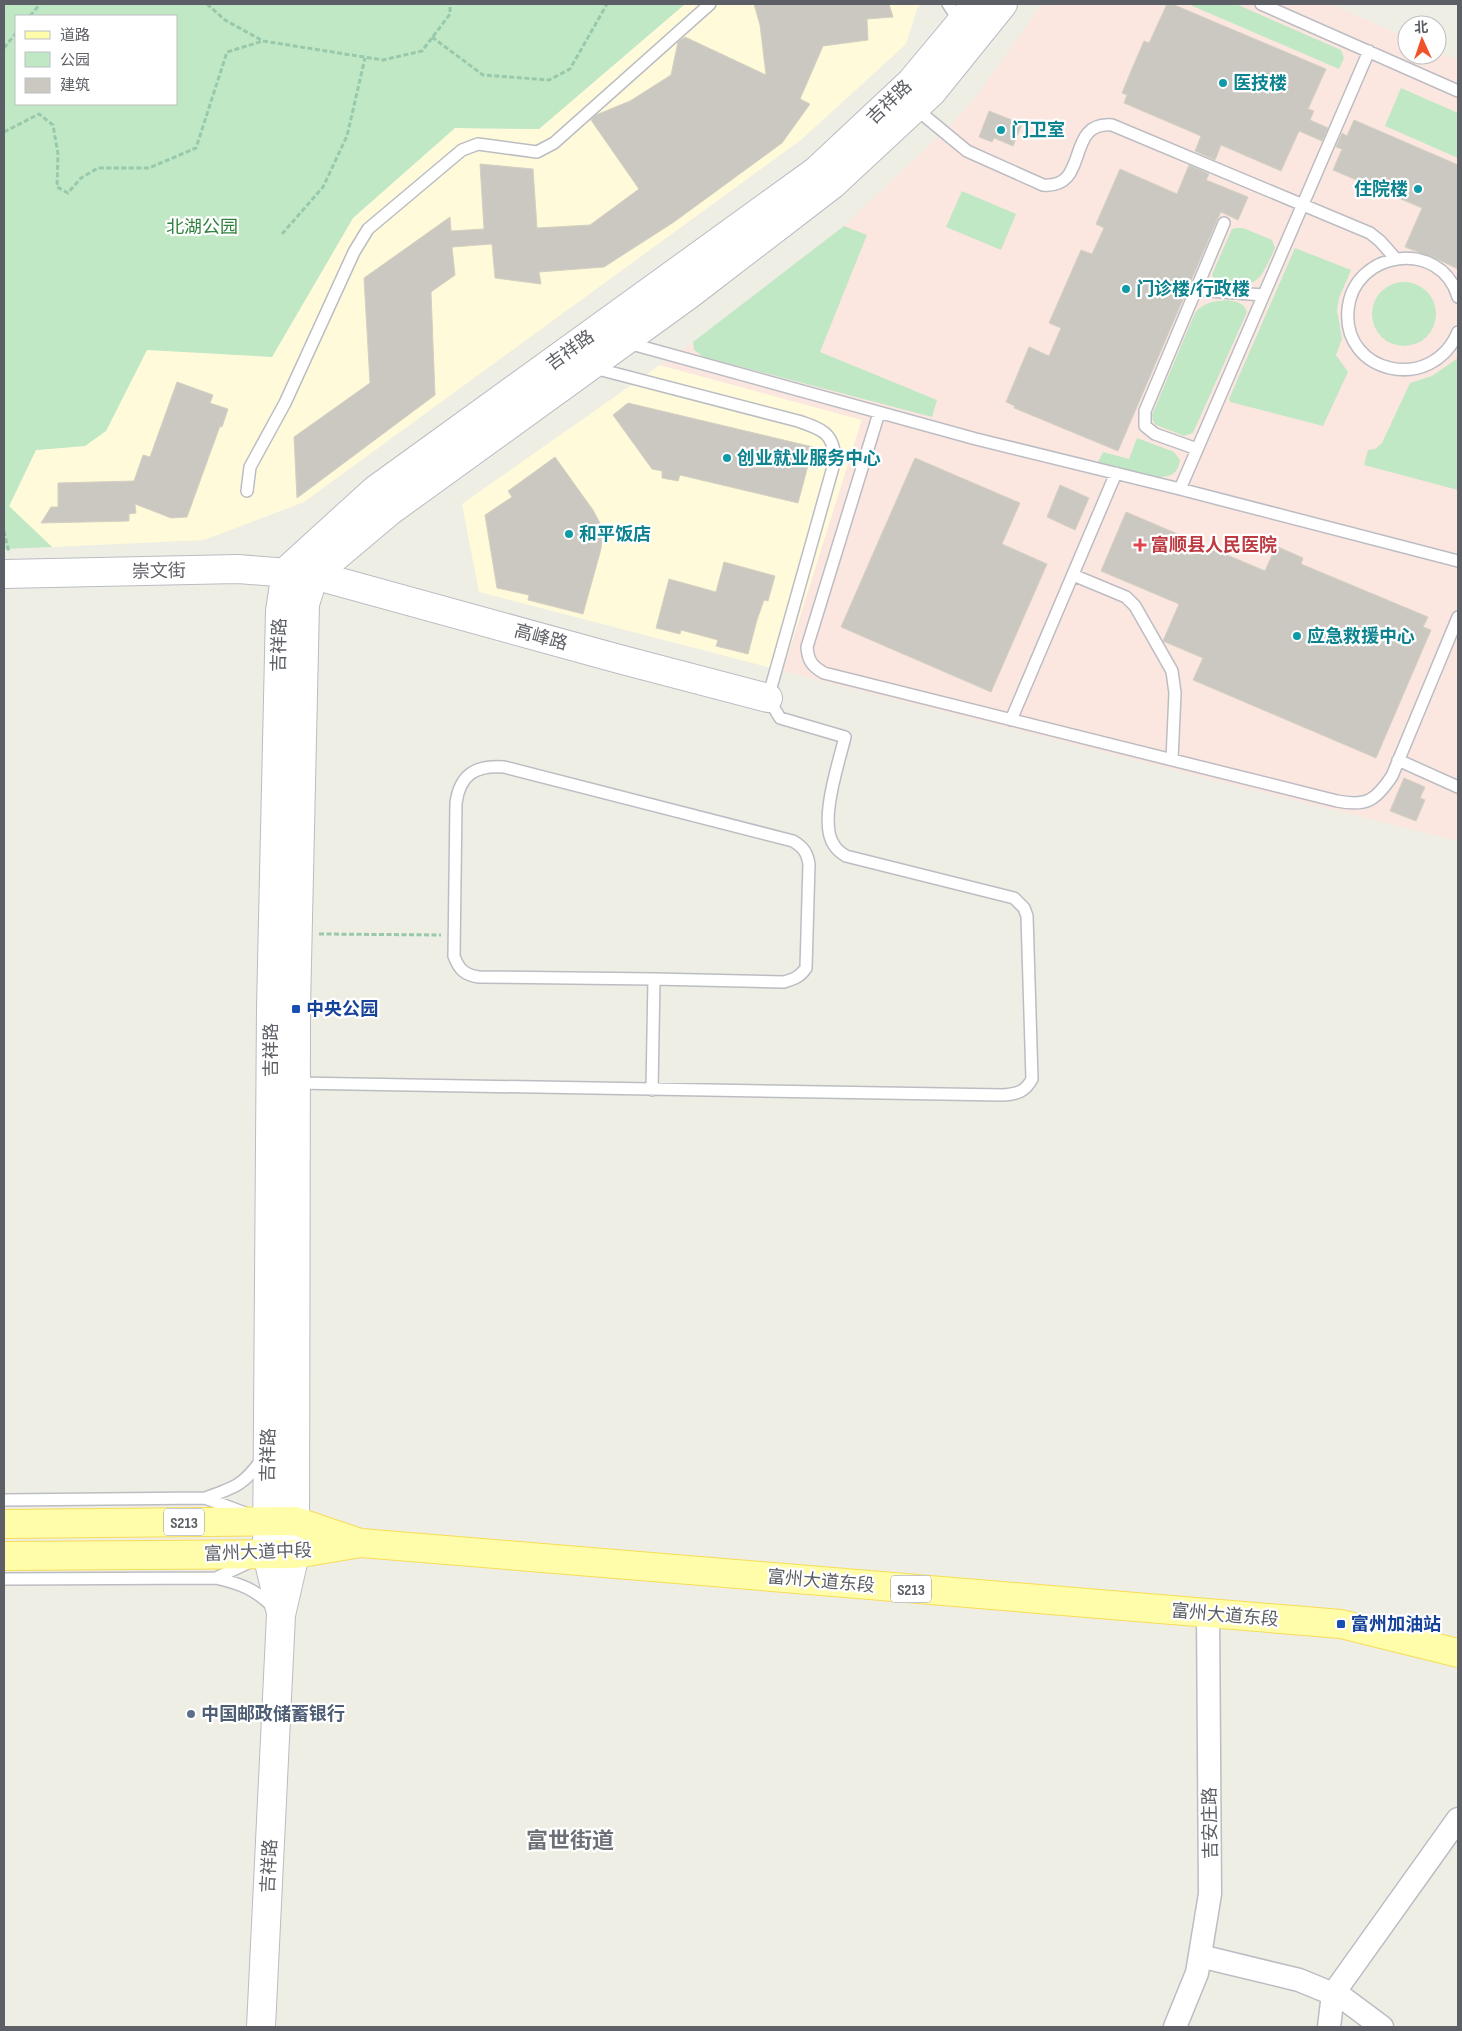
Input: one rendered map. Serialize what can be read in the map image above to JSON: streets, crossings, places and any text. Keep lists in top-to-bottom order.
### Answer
{
  "streets": {
    "main road": [
      "吉祥路",
      "崇文街",
      "高峰路",
      "S213",
      "富州大道中段",
      "富州大道东段"
    ],
    "street": ["吉安庄路"]
  },
  "crossings": [
    ["吉祥路", "崇文街"],
    ["吉祥路", "高峰路"],
    ["吉祥路", "富州大道中段"],
    ["崇文街", "高峰路"],
    ["富州大道中段", "富州大道东段"],
    ["富州大道东段", "吉安庄路"]
  ],
  "districts": ["富世街道"],
  "parks": ["北湖公园"],
  "places": {
    "other": [
      "医技楼",
      "门卫室",
      "住院楼",
      "门诊楼/行政楼",
      "创业就业服务中心",
      "和平饭店",
      "应急救援中心",
      "中国邮政储蓄银行"
    ],
    "health": ["富顺县人民医院"],
    "transit": ["中央公园", "富州加油站"]
  },
  "legend": ["道路", "公园", "建筑"],
  "north": "top"
}
